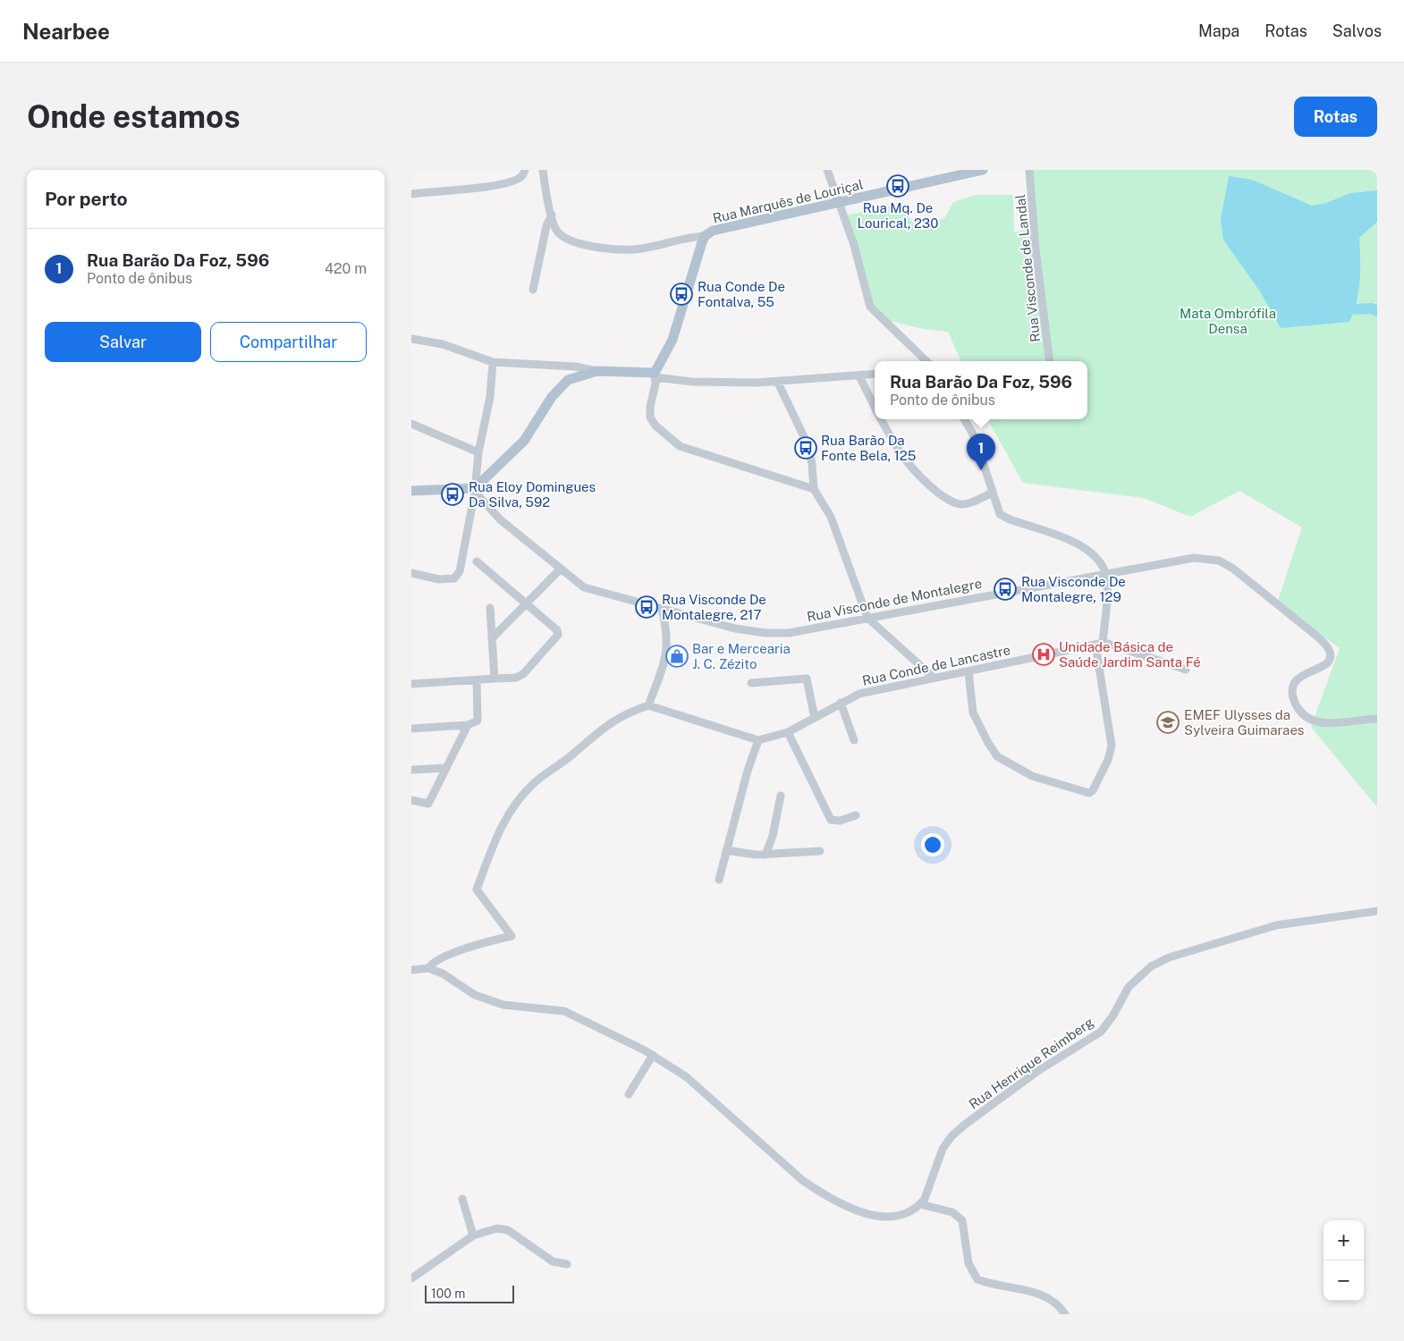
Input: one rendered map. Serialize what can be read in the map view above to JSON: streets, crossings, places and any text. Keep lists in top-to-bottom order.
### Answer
{
  "streets": {
    "main road": ["Rua Marquês de Louriçal"],
    "street": [
      "Rua Visconde de Landal",
      "Rua Visconde de Montalegre",
      "Rua Conde de Lancastre",
      "Rua Henrique Reimberg"
    ]
  },
  "parks": ["Mata Ombrófila Densa"],
  "places": {
    "bus stop": [
      "Rua Mq. De Lourical, 230",
      "Rua Conde De Fontalva, 55",
      "Rua Barão Da Fonte Bela, 125",
      "Rua Eloy Domingues Da Silva, 592",
      "Rua Visconde De Montalegre, 129",
      "Rua Visconde De Montalegre, 217"
    ],
    "hospital": ["Unidade Básica de Saúde Jardim Santa Fé"],
    "shop": ["Bar e Mercearia J. C. Zézito"],
    "school or university": ["EMEF Ulysses da Sylveira Guimaraes"]
  },
  "scale_bar": "100 m",
  "page": {
    "header": "Nearbee",
    "nav": ["Mapa", "Rotas", "Salvos"],
    "buttons": [
      "Rotas",
      ["Salvar", "Compartilhar"]
    ],
    "title": "Onde estamos",
    "heading": "Por perto",
    "list": [
      {
        "mark": "1",
        "name": "Rua Barão Da Foz, 596",
        "note": "Ponto de ônibus",
        "value": "420 m"
      }
    ],
    "popup": ["Rua Barão Da Foz, 596", "Ponto de ônibus"],
    "pins": "1",
    "map_buttons": ["+", "−"],
    "scale": "100 m"
  }
}
